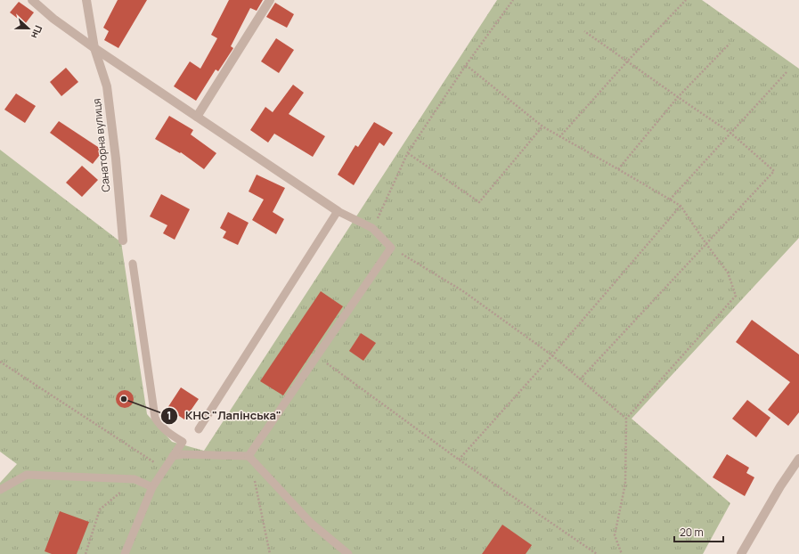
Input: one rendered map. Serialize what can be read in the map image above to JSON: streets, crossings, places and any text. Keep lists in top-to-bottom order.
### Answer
{
  "streets": {
    "street": ["Санаторна вулиця"]
  },
  "places": ["КНС \"Лапінська\""],
  "scale_bar": "20 m",
  "north": "right"
}
